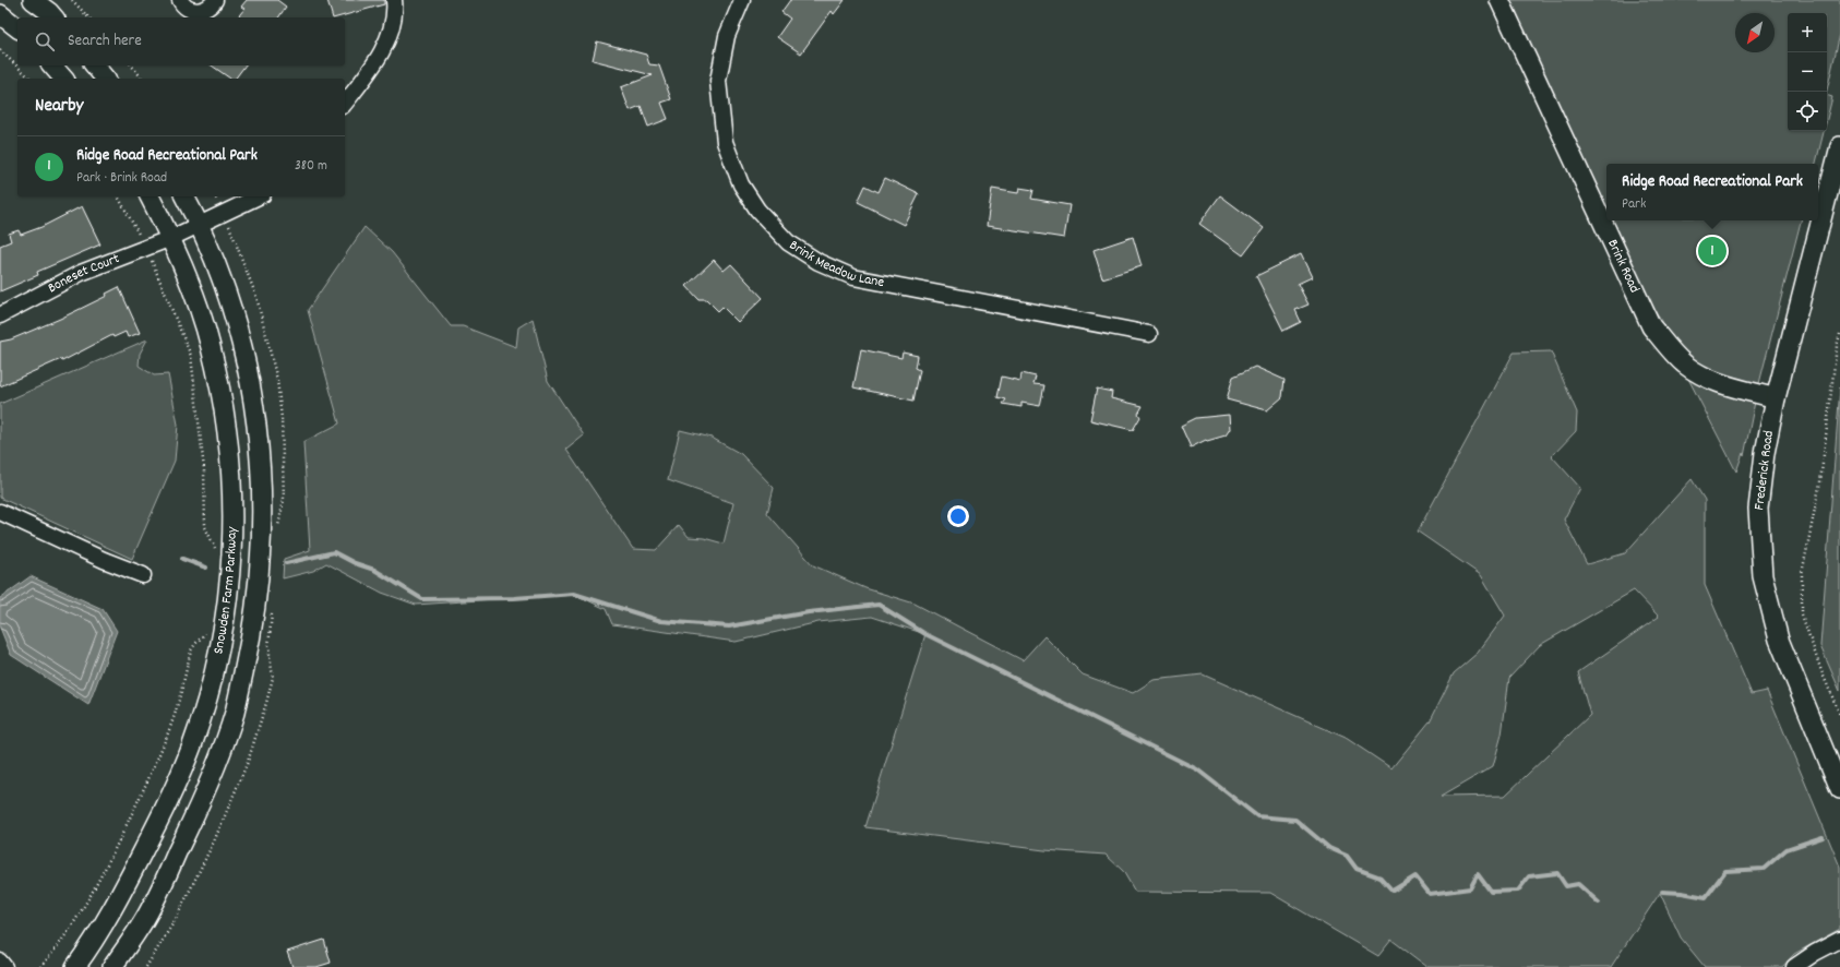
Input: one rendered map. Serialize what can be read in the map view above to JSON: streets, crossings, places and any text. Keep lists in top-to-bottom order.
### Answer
{
  "streets": {
    "main road": ["Brink Road", "Frederick Road", "Snowden Farm Parkway"],
    "street": ["Brink Meadow Lane", "Boneset Court"]
  },
  "crossings": [
    ["Brink Road", "Frederick Road"],
    ["Boneset Court", "Snowden Farm Parkway"]
  ],
  "north": "bottom left",
  "page": {
    "map_buttons": ["+", "−"],
    "search": "Search here",
    "heading": "Nearby",
    "list": [
      {
        "mark": "1",
        "name": "Ridge Road Recreational Park",
        "note": "Park · Brink Road",
        "value": "380 m"
      }
    ],
    "popup": ["Ridge Road Recreational Park", "Park"],
    "pins": "1"
  }
}
